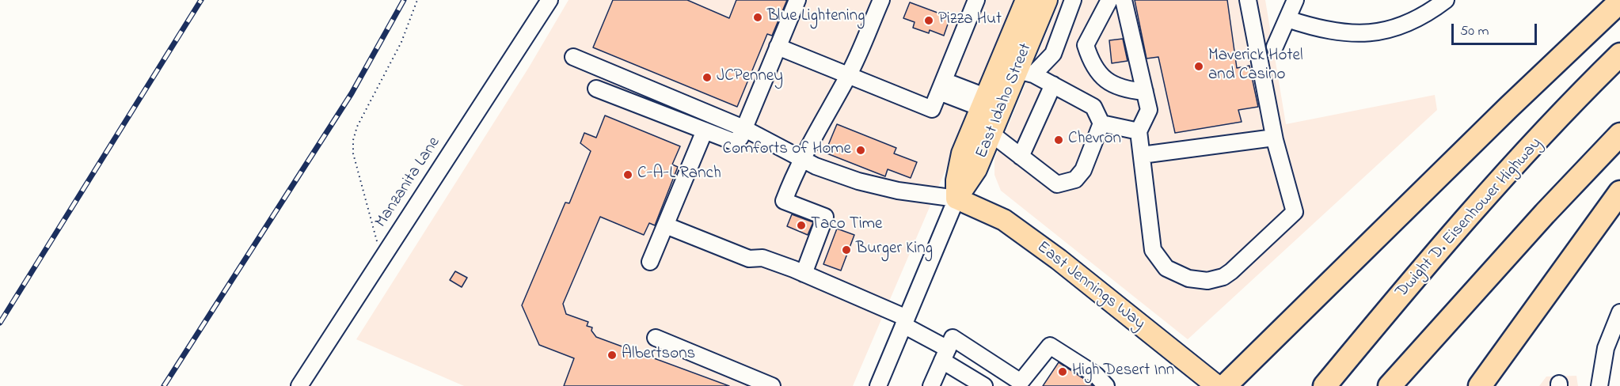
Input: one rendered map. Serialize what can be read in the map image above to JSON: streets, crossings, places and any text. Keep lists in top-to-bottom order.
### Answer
{
  "streets": {
    "highway": ["Dwight D. Eisenhower Highway"],
    "main road": ["East Idaho Street", "East Jennings Way"],
    "street": ["Manzanita Lane"]
  },
  "crossings": [
    ["East Idaho Street", "East Jennings Way"]
  ],
  "places": [
    "Blue Lightening",
    "Pizza Hut",
    "Maverick Hotel and Casino",
    "JCPenney",
    "Chevron",
    "Comforts of Home",
    "C-A-L Ranch",
    "Taco Time",
    "Burger King",
    "Albertsons",
    "High Desert Inn"
  ],
  "scale_bar": "50 m"
}
